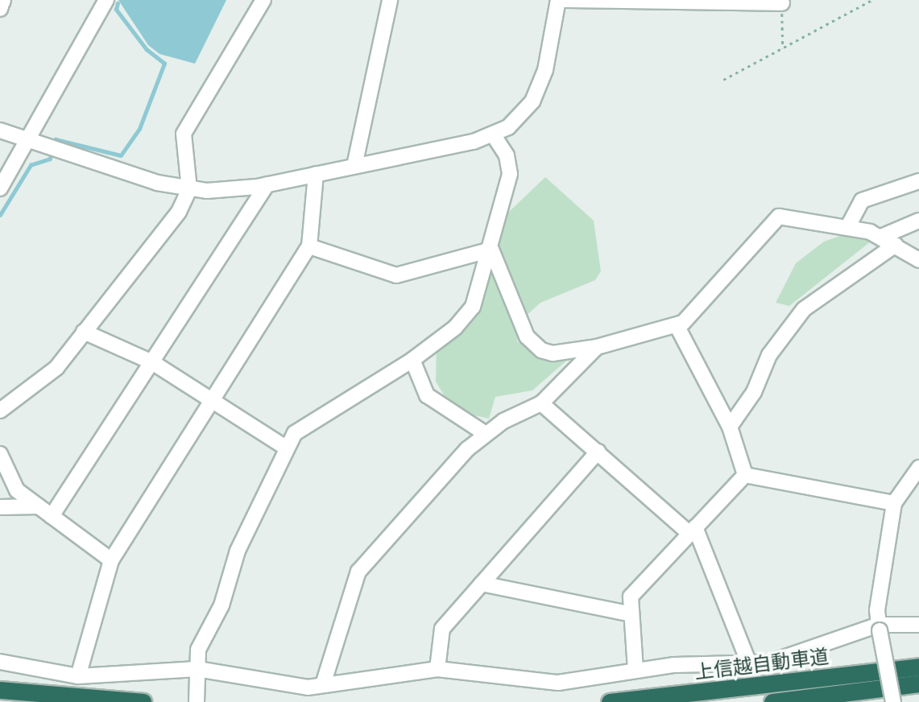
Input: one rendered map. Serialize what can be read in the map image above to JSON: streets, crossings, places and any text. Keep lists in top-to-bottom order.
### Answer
{
  "streets": {
    "highway": ["上信越自動車道"]
  }
}
